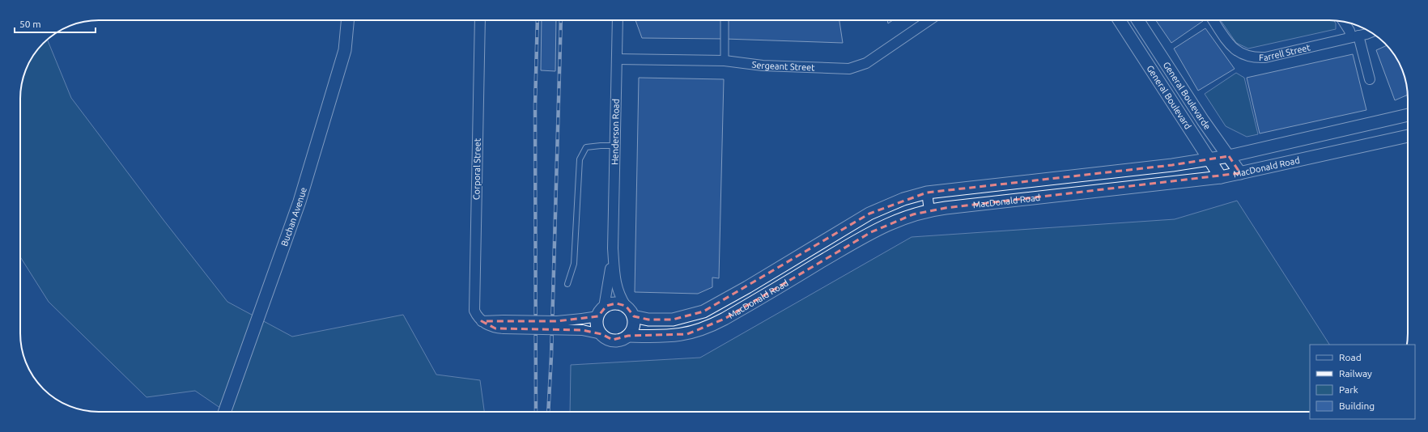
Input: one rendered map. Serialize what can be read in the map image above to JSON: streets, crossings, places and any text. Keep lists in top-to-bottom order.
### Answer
{
  "streets": {
    "street": [
      "Farrell Street",
      "Sergeant Street",
      "General Boulevarde",
      "General Boulevard",
      "Henderson Road",
      "MacDonald Road",
      "Corporal Street",
      "Buchan Avenue"
    ]
  },
  "crossings": [
    ["Sergeant Street", "Henderson Road"],
    ["General Boulevarde", "MacDonald Road"],
    ["General Boulevard", "MacDonald Road"],
    ["Henderson Road", "MacDonald Road"]
  ],
  "legend": [
    "Road",
    "Railway",
    "Park",
    "Building"
  ],
  "scale_bar": "50 m"
}
